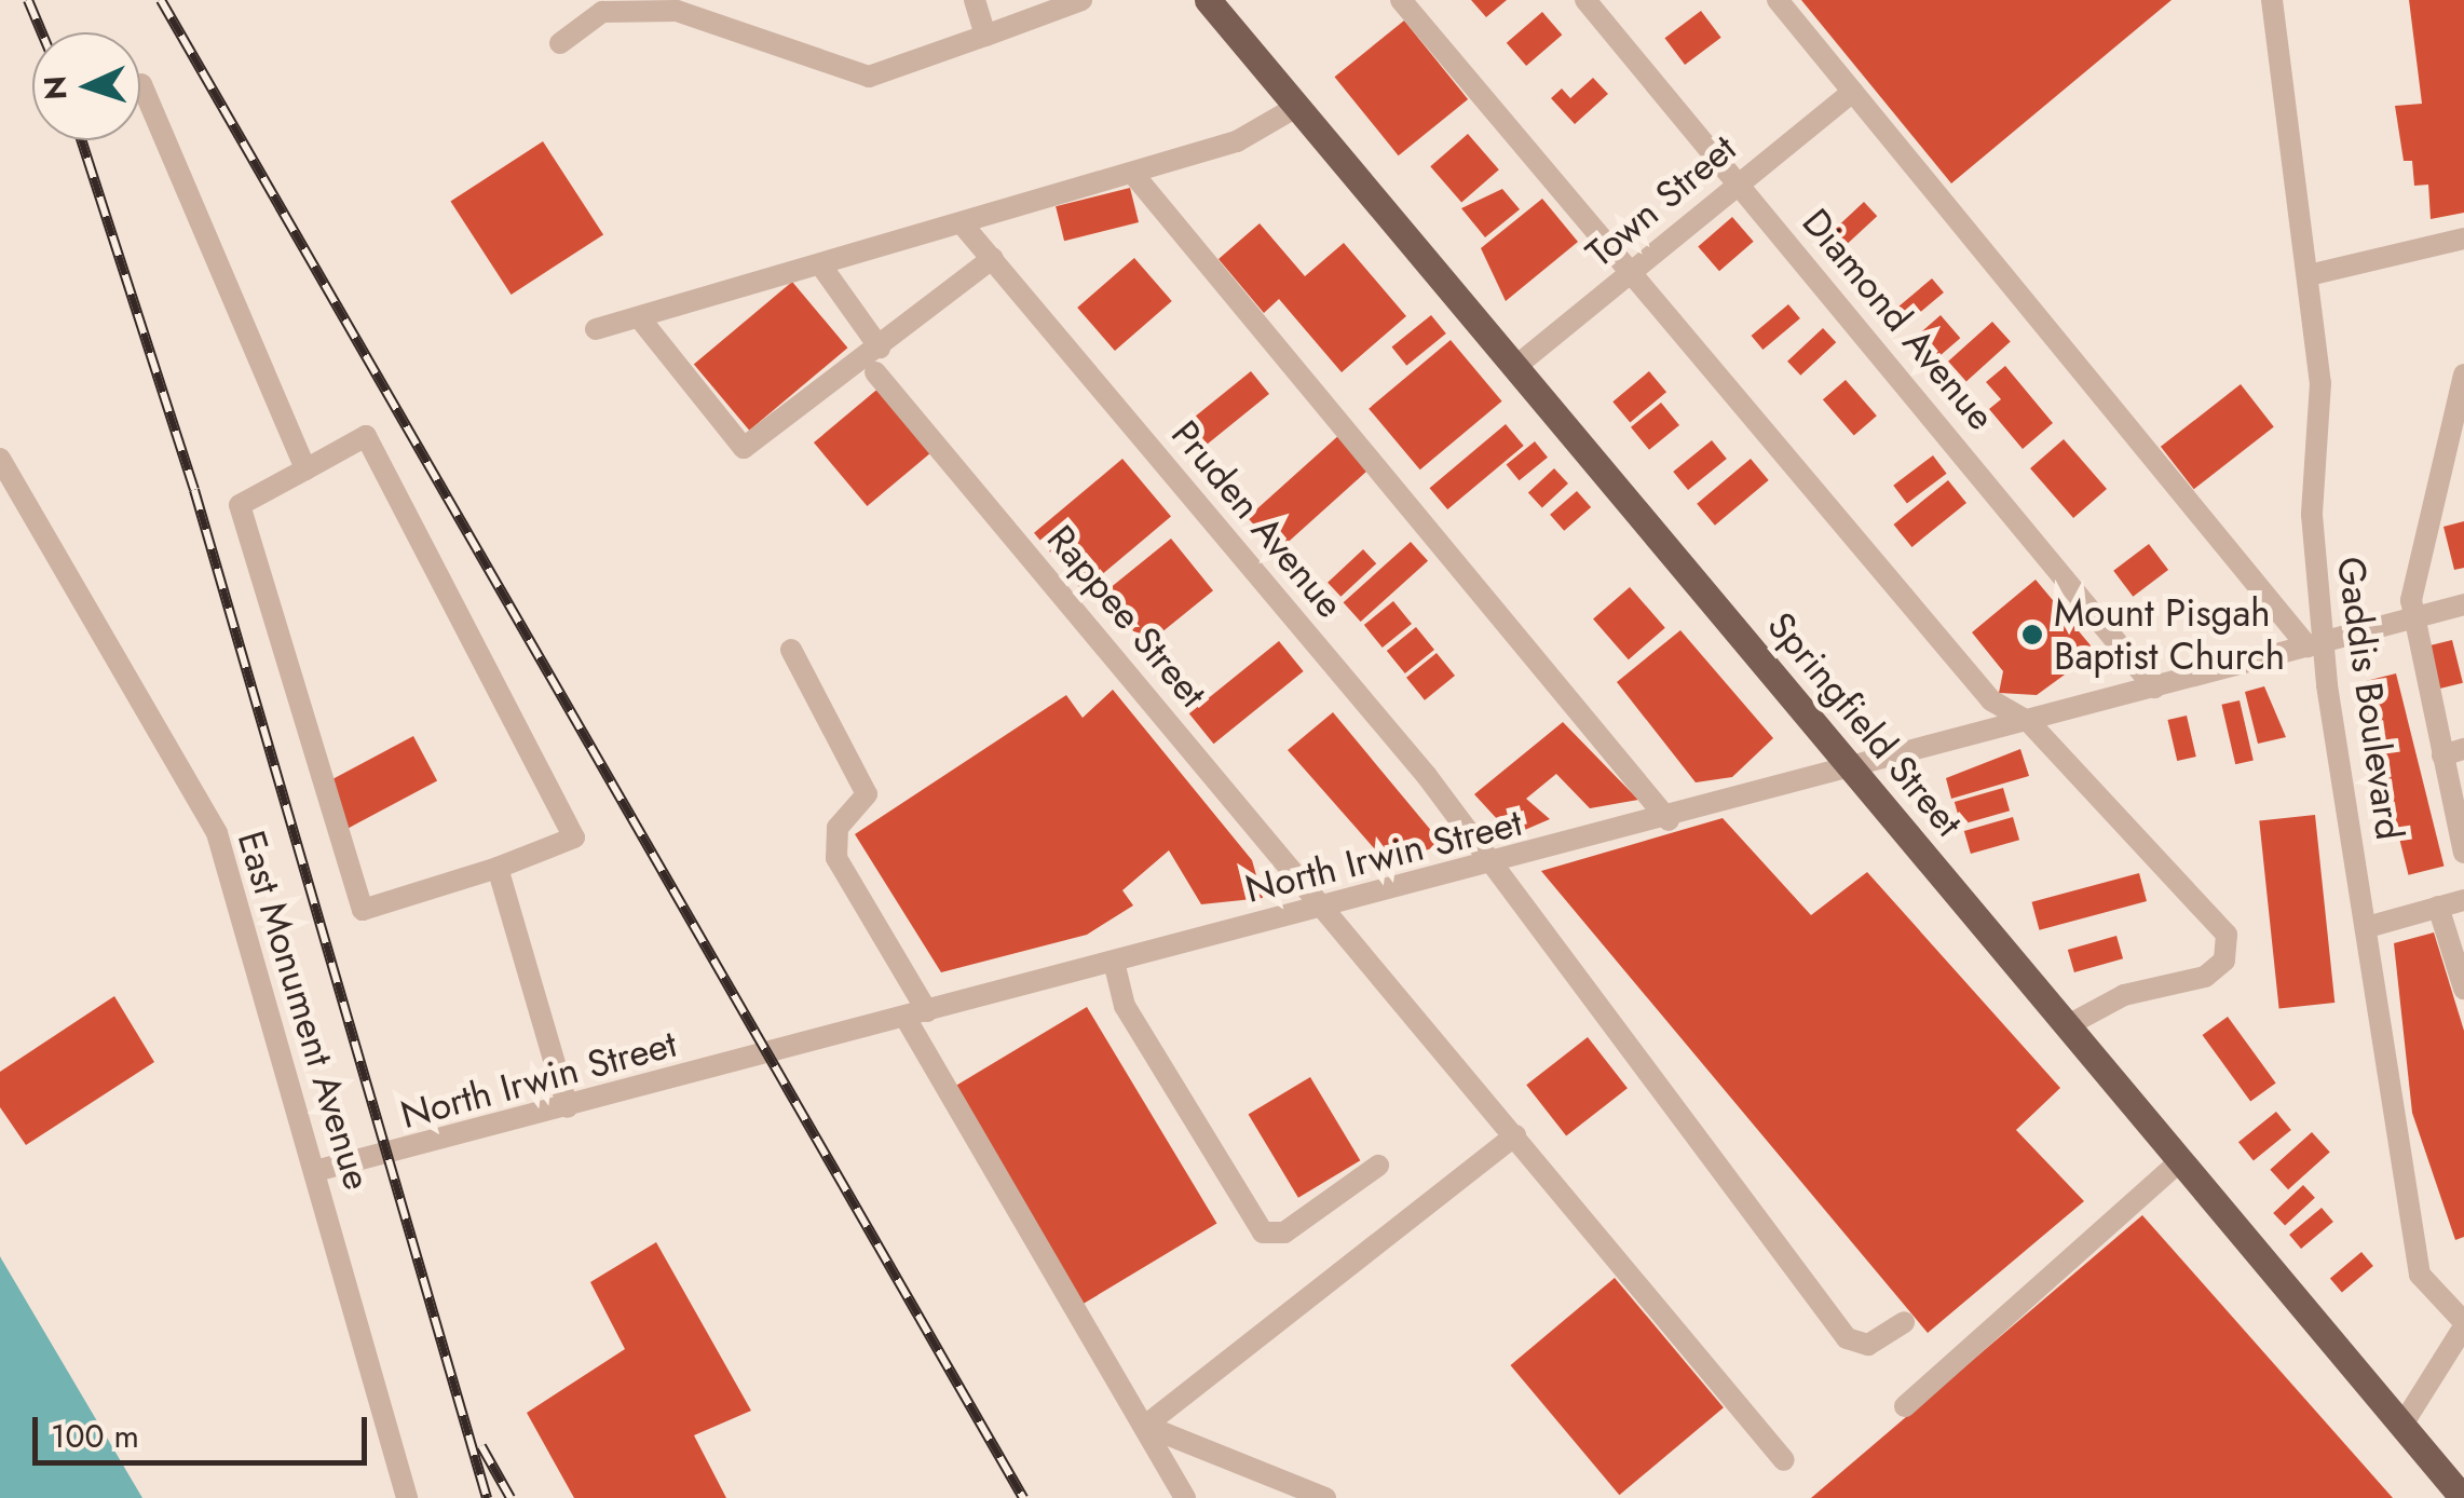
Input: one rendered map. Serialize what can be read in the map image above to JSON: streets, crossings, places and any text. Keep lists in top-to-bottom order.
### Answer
{
  "streets": {
    "main road": ["Springfield Street"],
    "street": [
      "Town Street",
      "Diamond Avenue",
      "Pruden Avenue",
      "Rappee Street",
      "Gaddis Boulevard",
      "North Irwin Street",
      "East Monument Avenue"
    ]
  },
  "crossings": [
    ["Town Street", "Diamond Avenue"],
    ["Town Street", "Springfield Street"],
    ["Diamond Avenue", "North Irwin Street"],
    ["Pruden Avenue", "North Irwin Street"],
    ["Rappee Street", "North Irwin Street"],
    ["Gaddis Boulevard", "North Irwin Street"],
    ["Springfield Street", "North Irwin Street"],
    ["North Irwin Street", "East Monument Avenue"]
  ],
  "places": ["Mount Pisgah Baptist Church"],
  "scale_bar": "100 m",
  "north": "left"
}
